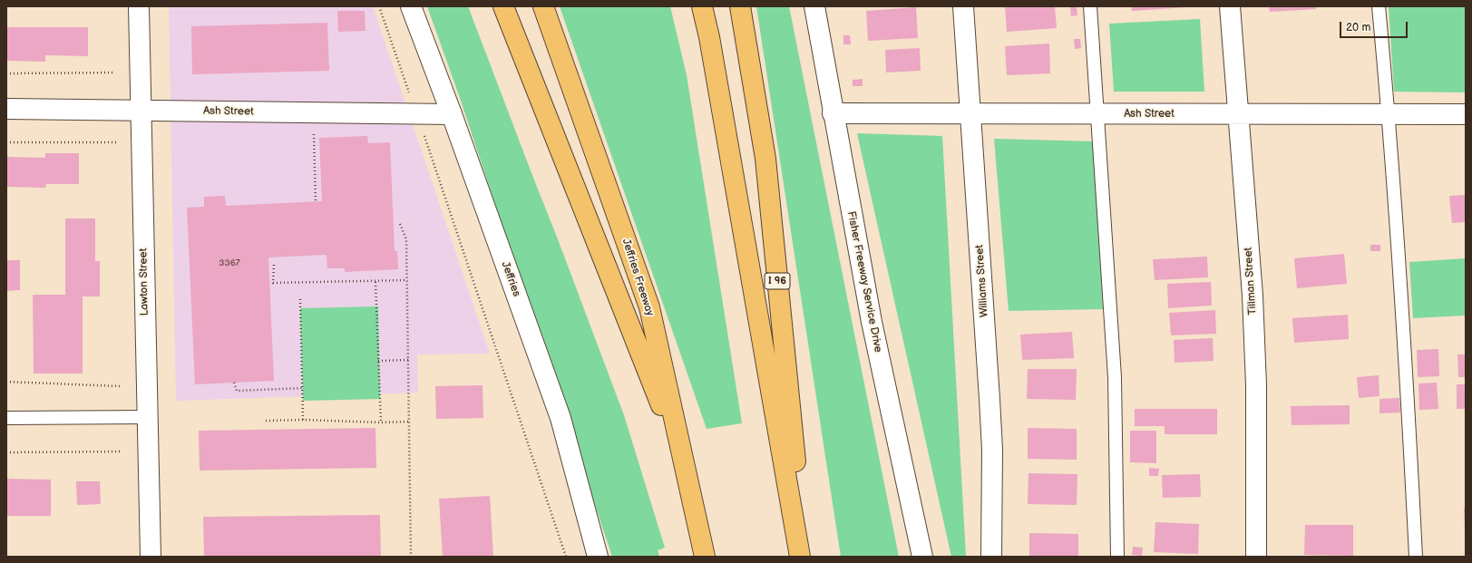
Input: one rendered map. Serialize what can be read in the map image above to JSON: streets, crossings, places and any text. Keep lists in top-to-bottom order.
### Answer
{
  "streets": {
    "highway": ["Jeffries Freeway", "I 96"],
    "street": [
      "Ash Street",
      "Jeffries",
      "Williams Street",
      "Tillman Street",
      "Lawton Street",
      "Fisher Freeway Service Drive"
    ]
  },
  "crossings": [
    ["Ash Street", "Jeffries"],
    ["Ash Street", "Williams Street"],
    ["Ash Street", "Tillman Street"],
    ["Ash Street", "Lawton Street"],
    ["Ash Street", "Fisher Freeway Service Drive"]
  ],
  "house_numbers": ["3367"],
  "scale_bar": "20 m"
}
